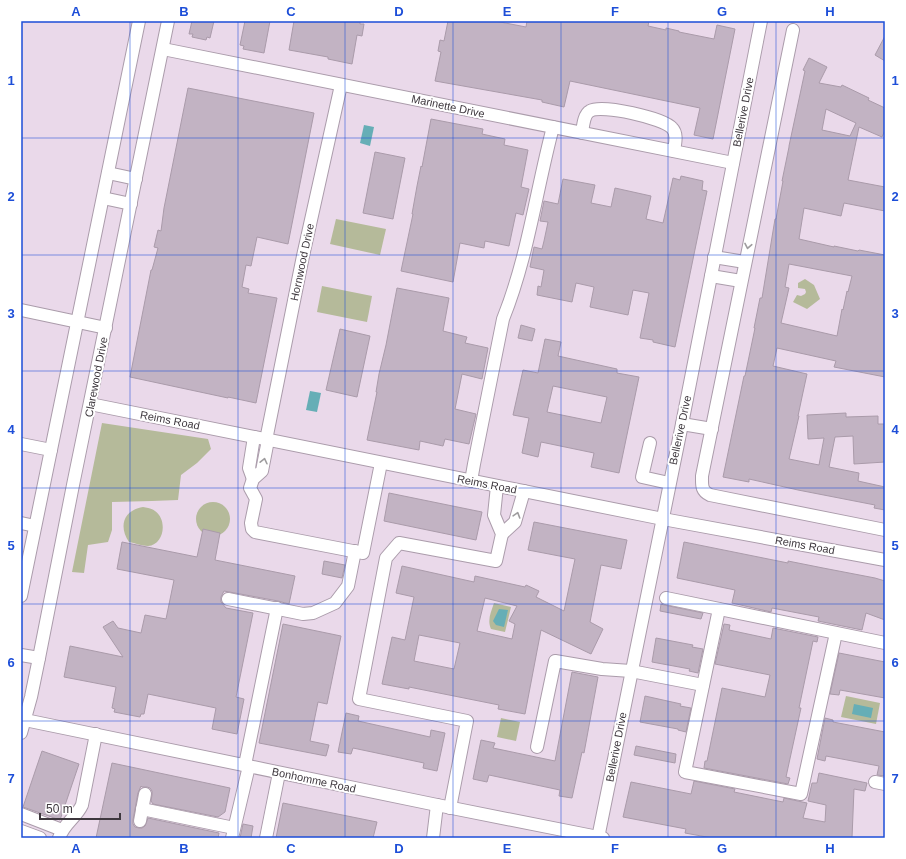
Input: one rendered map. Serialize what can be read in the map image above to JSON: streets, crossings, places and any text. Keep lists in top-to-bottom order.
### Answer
{
  "streets": {
    "street": [
      "Marinette Drive",
      "Bellerive Drive",
      "Hornwood Drive",
      "Clarewood Drive",
      "Reims Road",
      "Bonhomme Road"
    ]
  },
  "crossings": [
    ["Marinette Drive", "Bellerive Drive"],
    ["Marinette Drive", "Hornwood Drive"],
    ["Marinette Drive", "Clarewood Drive"],
    ["Bellerive Drive", "Reims Road"],
    ["Bellerive Drive", "Bonhomme Road"],
    ["Hornwood Drive", "Reims Road"],
    ["Clarewood Drive", "Reims Road"],
    ["Clarewood Drive", "Bonhomme Road"]
  ],
  "scale_bar": "50 m",
  "grid": {
    "columns": [
      "A",
      "B",
      "C",
      "D",
      "E",
      "F",
      "G",
      "H"
    ],
    "rows": [
      "1",
      "2",
      "3",
      "4",
      "5",
      "6",
      "7"
    ]
  }
}
